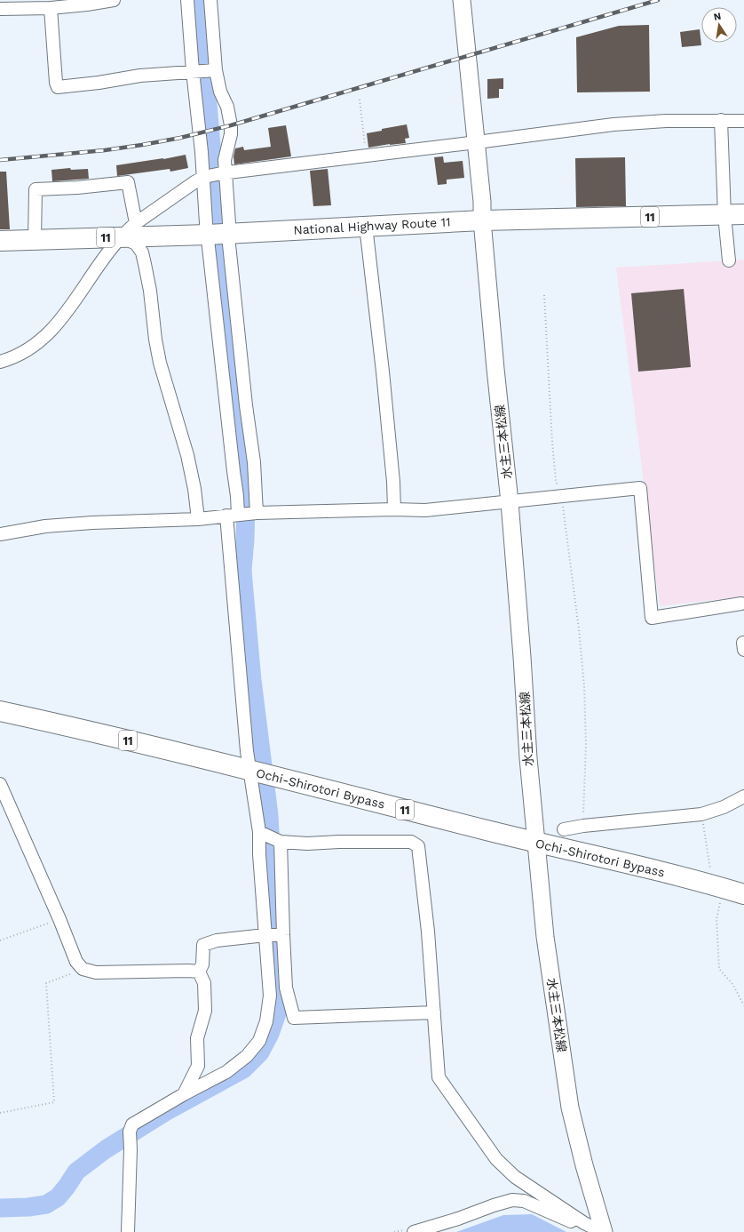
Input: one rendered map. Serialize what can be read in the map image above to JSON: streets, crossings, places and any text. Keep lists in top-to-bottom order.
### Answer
{
  "streets": {
    "highway": ["11", "National Highway Route 11", "Ochi-Shirotori Bypass"],
    "main road": ["水主三本松線"]
  },
  "crossings": [
    ["National Highway Route 11", "水主三本松線"],
    ["水主三本松線", "Ochi-Shirotori Bypass"]
  ],
  "north": "top"
}
